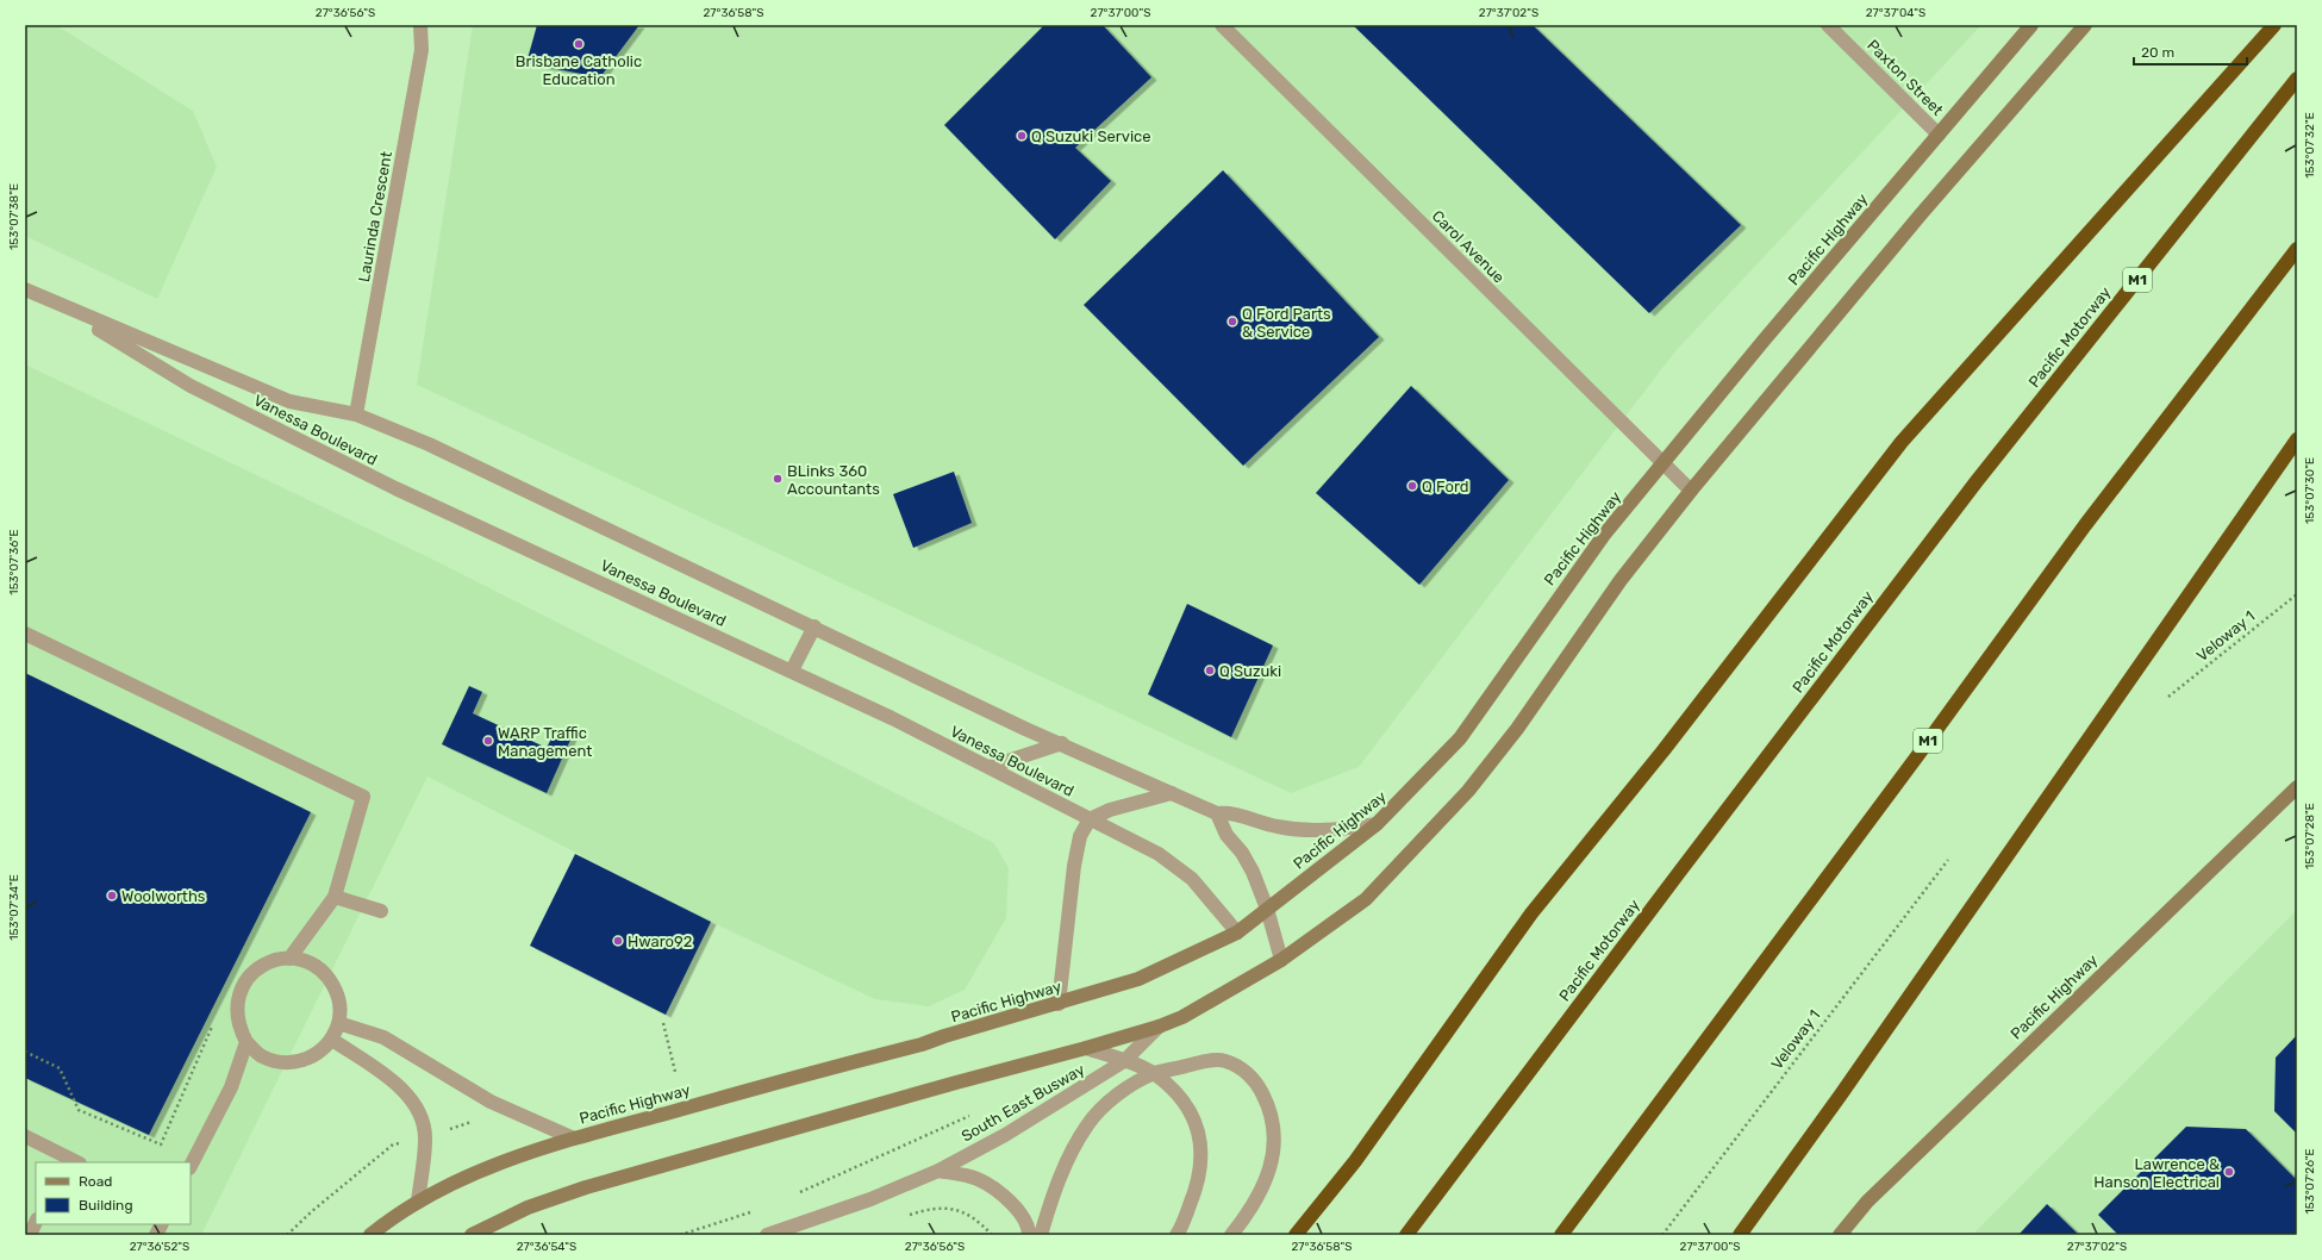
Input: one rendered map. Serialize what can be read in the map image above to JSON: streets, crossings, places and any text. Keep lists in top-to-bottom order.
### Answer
{
  "streets": {
    "highway": ["M1", "Pacific Motorway"],
    "street": [
      "Paxton Street",
      "Laurinda Crescent",
      "Pacific Highway",
      "Carol Avenue",
      "Vanessa Boulevard",
      "South East Busway"
    ],
    "path": ["Veloway 1"]
  },
  "crossings": [
    ["Paxton Street", "Pacific Highway"],
    ["Laurinda Crescent", "Vanessa Boulevard"],
    ["Pacific Highway", "Carol Avenue"],
    ["Pacific Highway", "Vanessa Boulevard"]
  ],
  "places": [
    "Brisbane Catholic Education",
    "Q Suzuki Service",
    "Q Ford Parts & Service",
    "BLinks 360 Accountants",
    "Q Ford",
    "Q Suzuki",
    "WARP Traffic Management",
    "Woolworths",
    "Hwaro92",
    "Lawrence & Hanson Electrical"
  ],
  "legend": ["Road", "Building"],
  "scale_bar": "20 m",
  "coordinates": [
    "27°36'56\"S",
    "27°36'58\"S",
    "27°37'00\"S",
    "27°37'02\"S",
    "27°37'04\"S",
    "153°07'32\"E",
    "153°07'38\"E",
    "153°07'30\"E",
    "153°07'36\"E",
    "153°07'28\"E",
    "153°07'34\"E",
    "153°07'26\"E",
    "27°36'52\"S",
    "27°36'54\"S"
  ]
}
